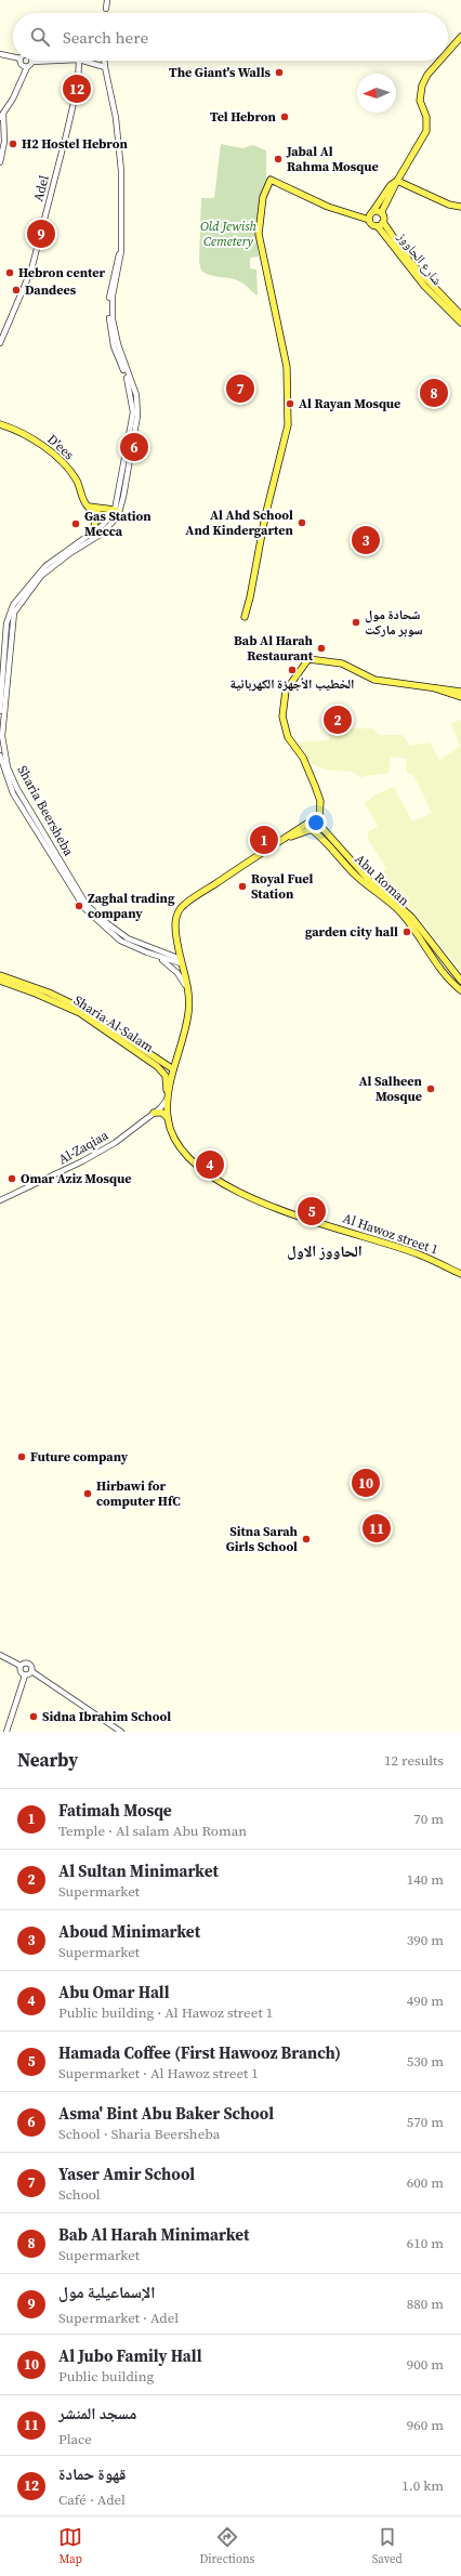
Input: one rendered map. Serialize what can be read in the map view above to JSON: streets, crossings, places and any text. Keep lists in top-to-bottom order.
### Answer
{
  "streets": {
    "main road": [
      "شارع الحاووز",
      "D'ees",
      "Abu Roman",
      "Sharia Al-Salam",
      "Al Hawoz street 1"
    ],
    "street": ["Adel", "Sharia Beersheba", "Al-Zaqiaa"]
  },
  "crossings": [
    ["Sharia Al-Salam", "Al-Zaqiaa"]
  ],
  "districts": ["الحاووز الاول"],
  "parks": ["Old Jewish Cemetery"],
  "places": [
    "The Giant's Walls",
    "Tel Hebron",
    "H2 Hostel Hebron",
    "Jabal Al Rahma Mosque",
    "Hebron center",
    "Dandees",
    "Al Rayan Mosque",
    "Al Ahd School And Kindergarten",
    "Gas Station Mecca",
    "شحادة مول سوبر ماركت",
    "Bab Al Harah Restaurant",
    "الخطيب الأجهزة الكهربائية",
    "Royal Fuel Station",
    "Zaghal trading company",
    "garden city hall",
    "Al Salheen Mosque",
    "Omar Aziz Mosque",
    "Future company",
    "Hirbawi for computer HfC",
    "Sitna Sarah Girls School",
    "Sidna Ibrahim School"
  ],
  "north": "left",
  "page": {
    "search": "Search here",
    "pins": [
      "12",
      "9",
      "7",
      "8",
      "6",
      "3",
      "2",
      "1",
      "4",
      "5",
      "10",
      "11"
    ],
    "heading": ["Nearby", "12 results"],
    "list": [
      {
        "mark": "1",
        "name": "Fatimah Mosqe",
        "note": "Temple · Al salam Abu Roman",
        "value": "70 m"
      },
      {
        "mark": "2",
        "name": "Al Sultan Minimarket",
        "note": "Supermarket",
        "value": "140 m"
      },
      {
        "mark": "3",
        "name": "Aboud Minimarket",
        "note": "Supermarket",
        "value": "390 m"
      },
      {
        "mark": "4",
        "name": "Abu Omar Hall",
        "note": "Public building · Al Hawoz street 1",
        "value": "490 m"
      },
      {
        "mark": "5",
        "name": "Hamada Coffee (First Hawooz Branch)",
        "note": "Supermarket · Al Hawoz street 1",
        "value": "530 m"
      },
      {
        "mark": "6",
        "name": "Asma' Bint Abu Baker School",
        "note": "School · Sharia Beersheba",
        "value": "570 m"
      },
      {
        "mark": "7",
        "name": "Yaser Amir School",
        "note": "School",
        "value": "600 m"
      },
      {
        "mark": "8",
        "name": "Bab Al Harah Minimarket",
        "note": "Supermarket",
        "value": "610 m"
      },
      {
        "mark": "9",
        "name": "الإسماعيلية مول",
        "note": "Supermarket · Adel",
        "value": "880 m"
      },
      {
        "mark": "10",
        "name": "Al Jubo Family Hall",
        "note": "Public building",
        "value": "900 m"
      },
      {
        "mark": "11",
        "name": "مسجد المنشر",
        "note": "Place",
        "value": "960 m"
      },
      {
        "mark": "12",
        "name": "قهوة حمادة",
        "note": "Café · Adel",
        "value": "1.0 km"
      }
    ],
    "nav": ["Map", "Directions", "Saved"]
  }
}
